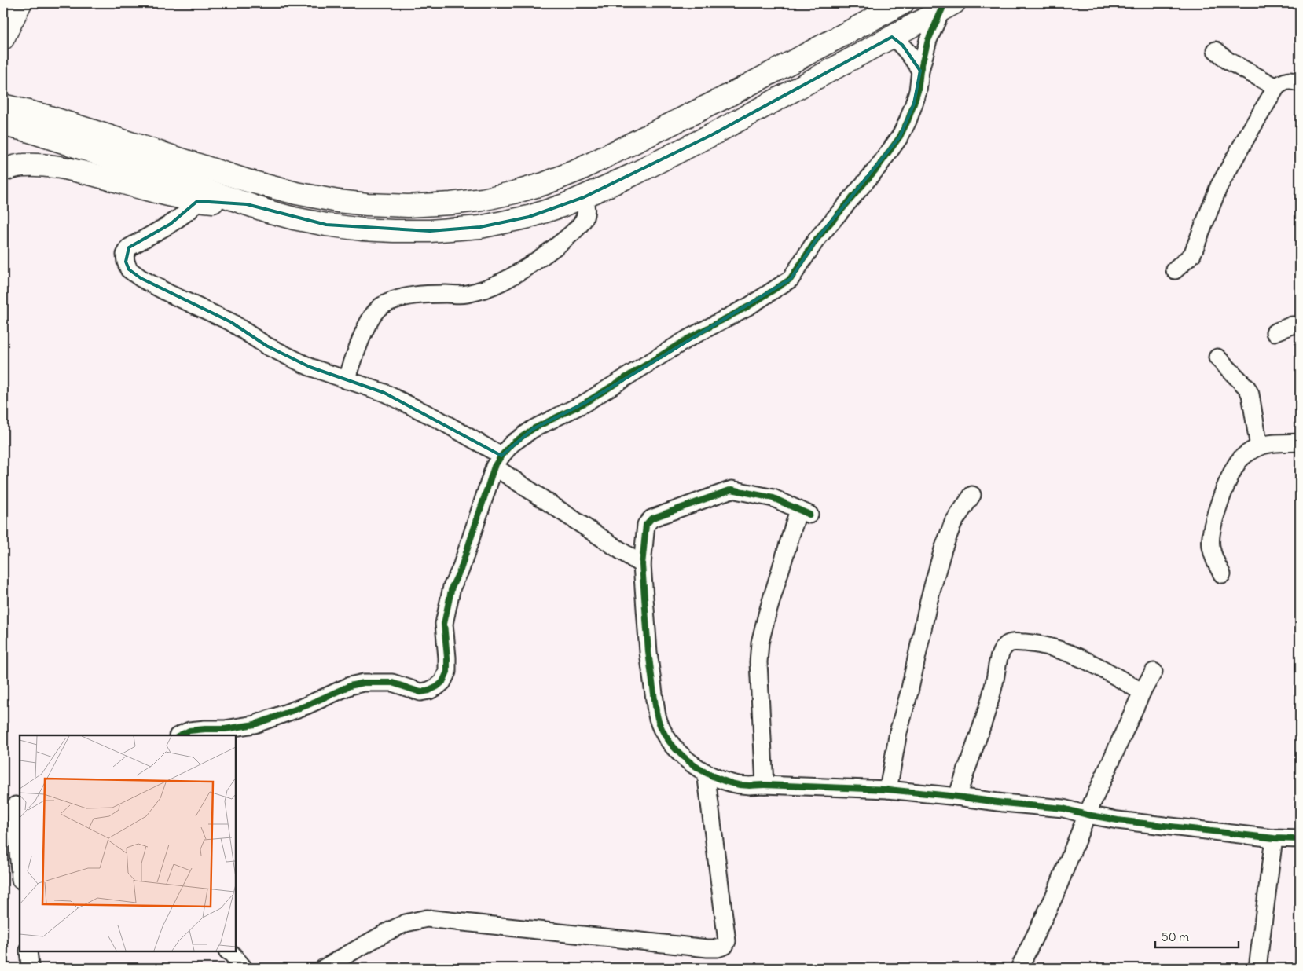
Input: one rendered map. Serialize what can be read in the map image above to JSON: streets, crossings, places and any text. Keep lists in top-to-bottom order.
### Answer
{
  "scale_bar": "50 m"
}
